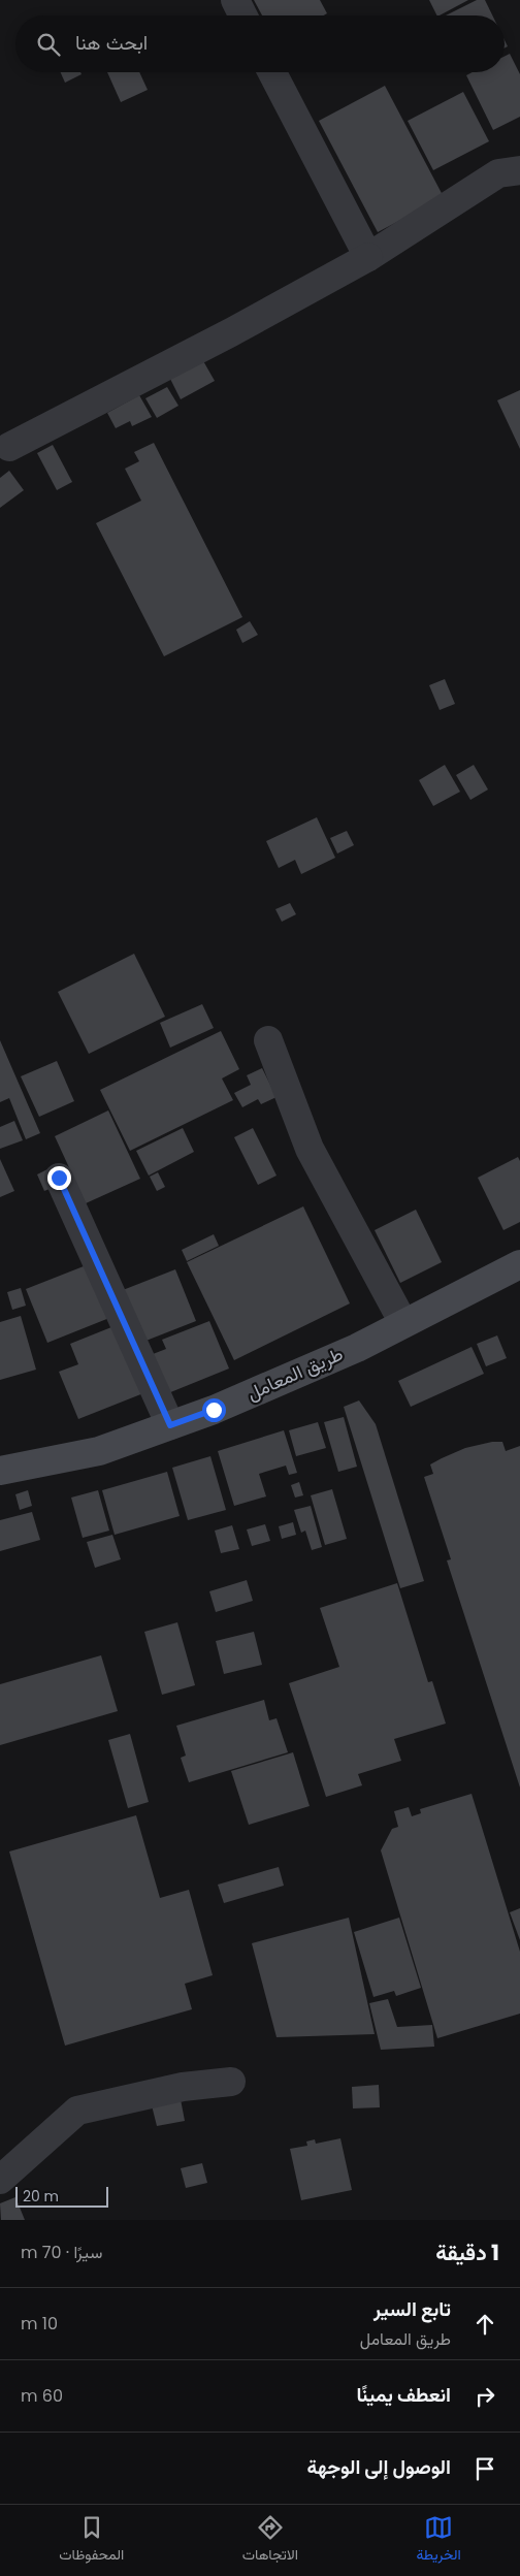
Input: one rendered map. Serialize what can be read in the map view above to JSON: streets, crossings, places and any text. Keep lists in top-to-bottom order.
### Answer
{
  "streets": {
    "main road": ["طريق المعامل"]
  },
  "scale_bar": "20 m",
  "page": {
    "search": "ابحث هنا",
    "scale": "20 m",
    "heading": ["1 دقيقة", "سيرًا · 70 m"],
    "list": [
      ["تابع السير", "طريق المعامل", "10 m"],
      ["انعطف يمينًا", "60 m"],
      "الوصول إلى الوجهة"
    ],
    "nav": ["الخريطة", "الاتجاهات", "المحفوظات"]
  }
}
